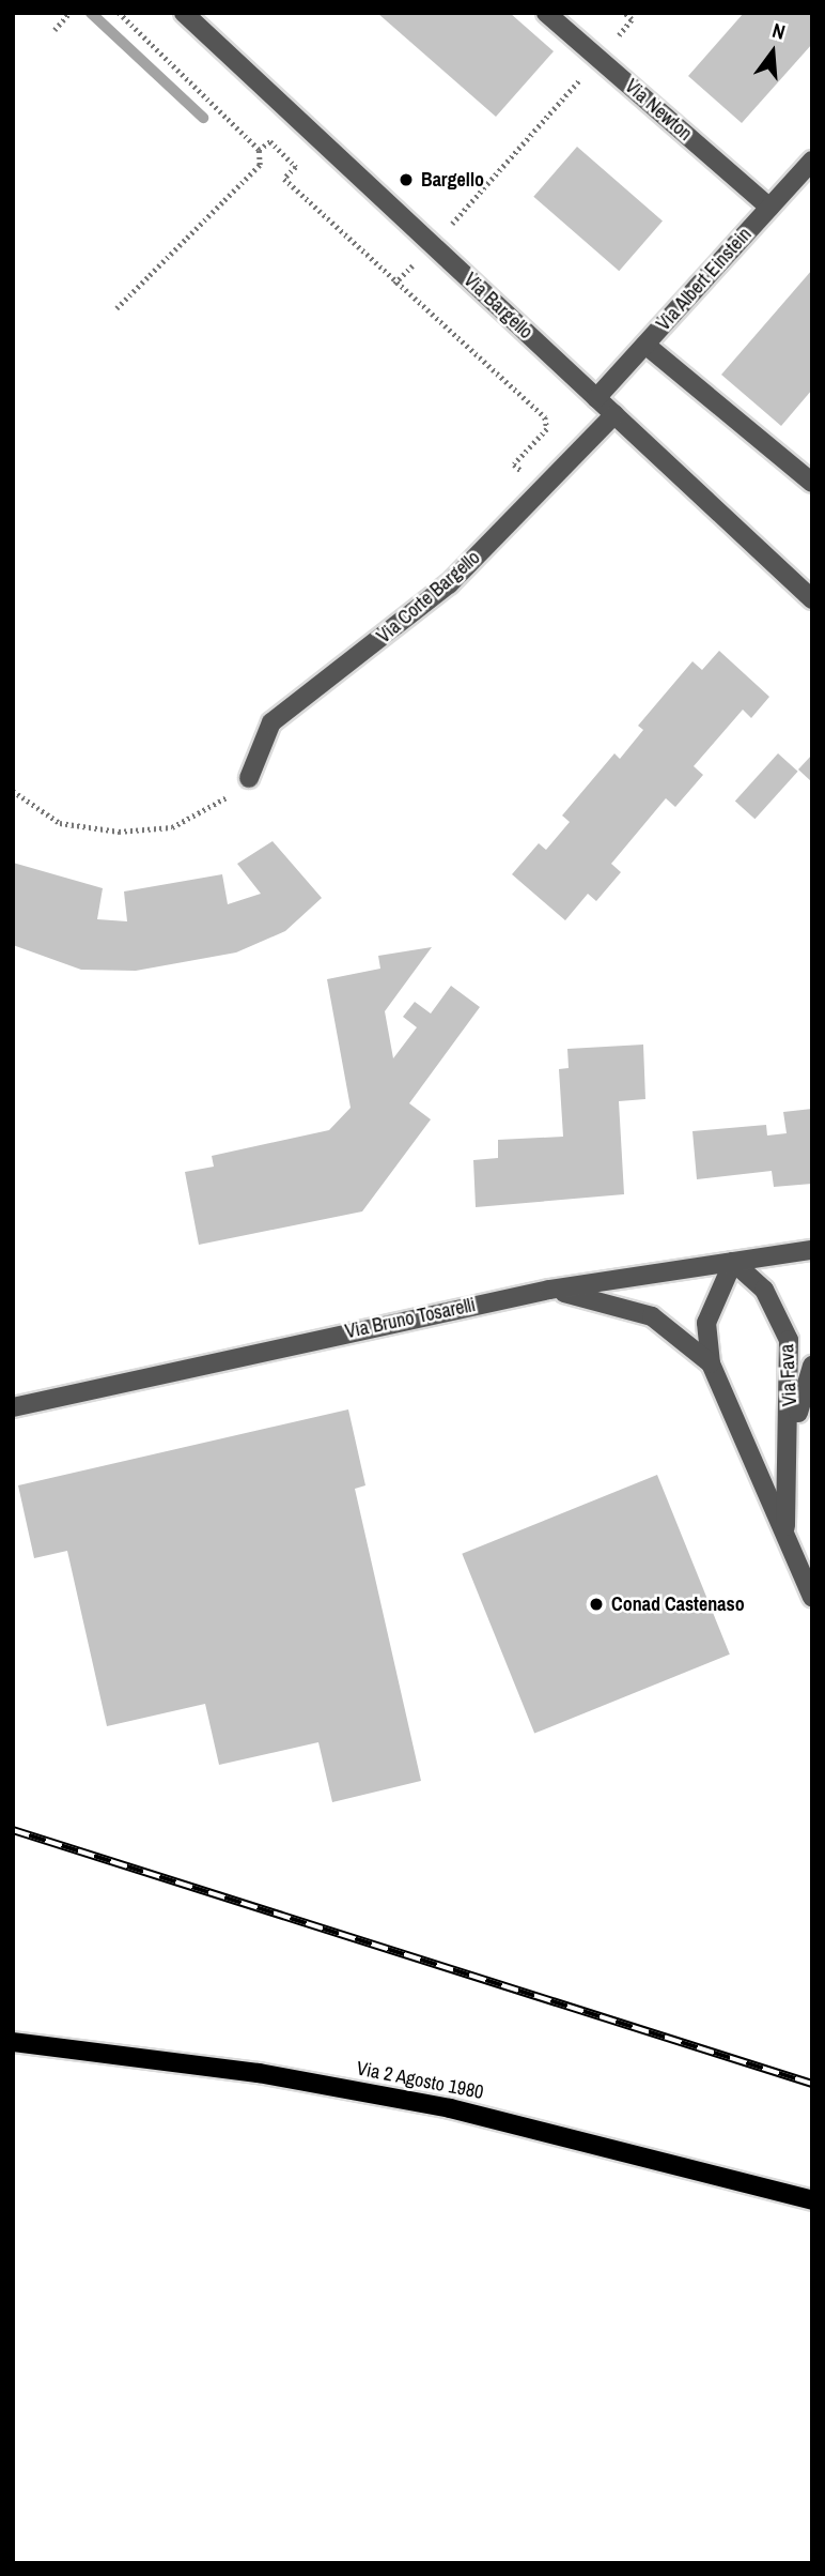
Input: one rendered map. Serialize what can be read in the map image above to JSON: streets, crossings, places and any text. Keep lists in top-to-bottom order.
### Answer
{
  "streets": {
    "main road": ["Via 2 Agosto 1980"],
    "street": [
      "Via Newton",
      "Via Albert Einstein",
      "Via Bargello",
      "Via Corte Bargello",
      "Via Bruno Tosarelli",
      "Via Fava"
    ]
  },
  "crossings": [
    ["Via Newton", "Via Albert Einstein"],
    ["Via Albert Einstein", "Via Bargello"],
    ["Via Bargello", "Via Corte Bargello"],
    ["Via Bruno Tosarelli", "Via Fava"]
  ],
  "places": ["Bargello", "Conad Castenaso"],
  "north": "top"
}
